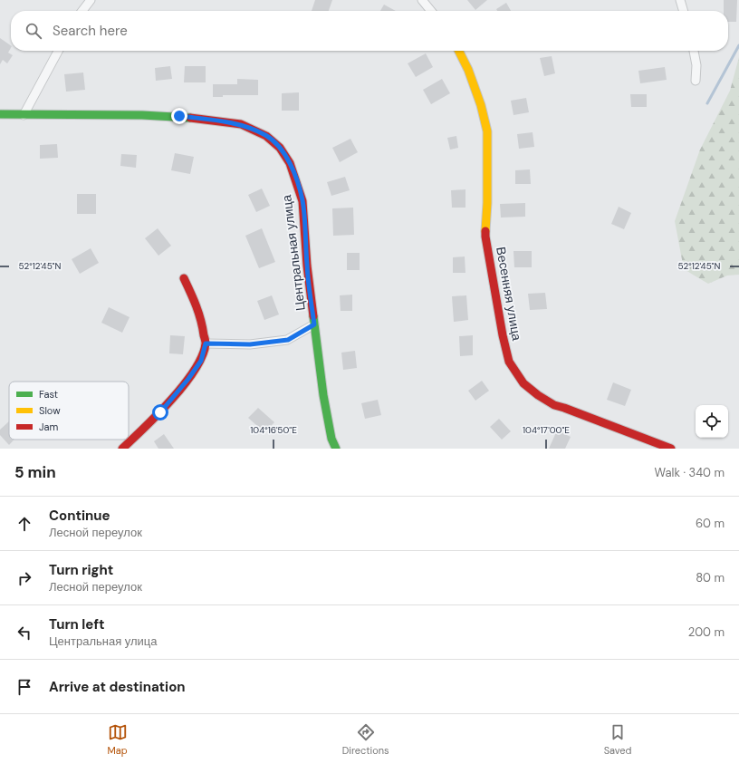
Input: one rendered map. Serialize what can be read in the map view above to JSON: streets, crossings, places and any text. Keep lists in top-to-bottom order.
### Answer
{
  "streets": {
    "street": ["Центральная улица", "Весенняя улица"]
  },
  "legend": ["Fast", "Slow", "Jam"],
  "page": {
    "search": "Search here",
    "heading": ["5 min", "Walk · 340 m"],
    "list": [
      ["Continue", "Лесной переулок", "60 m"],
      ["Turn right", "Лесной переулок", "80 m"],
      ["Turn left", "Центральная улица", "200 m"],
      "Arrive at destination"
    ],
    "nav": ["Map", "Directions", "Saved"]
  },
  "coordinates": ["52°12'45\"N", "104°16'50\"E", "104°17'00\"E"]
}
